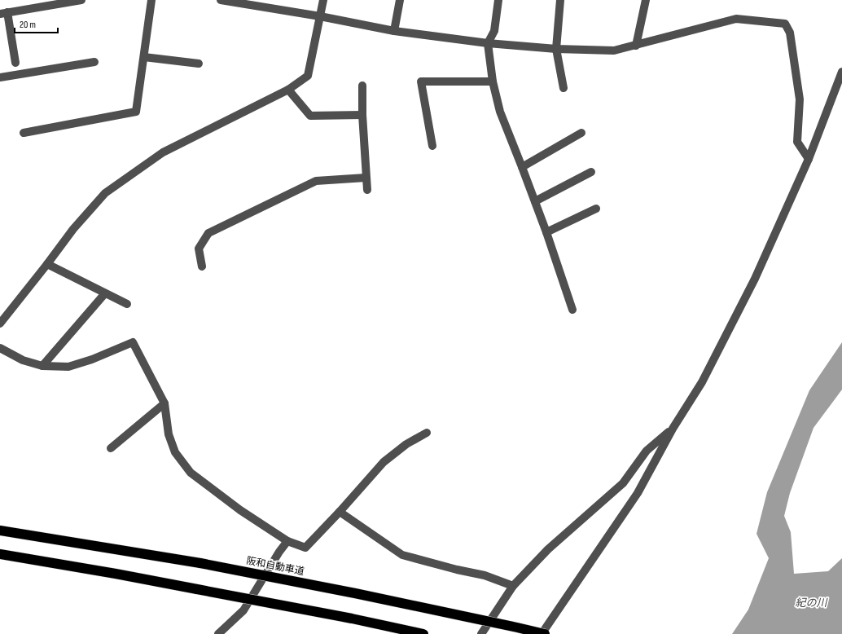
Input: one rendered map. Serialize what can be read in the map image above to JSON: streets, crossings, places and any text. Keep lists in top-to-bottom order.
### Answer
{
  "streets": {
    "highway": ["阪和自動車道"]
  },
  "water": ["紀の川"],
  "scale_bar": "20 m"
}
